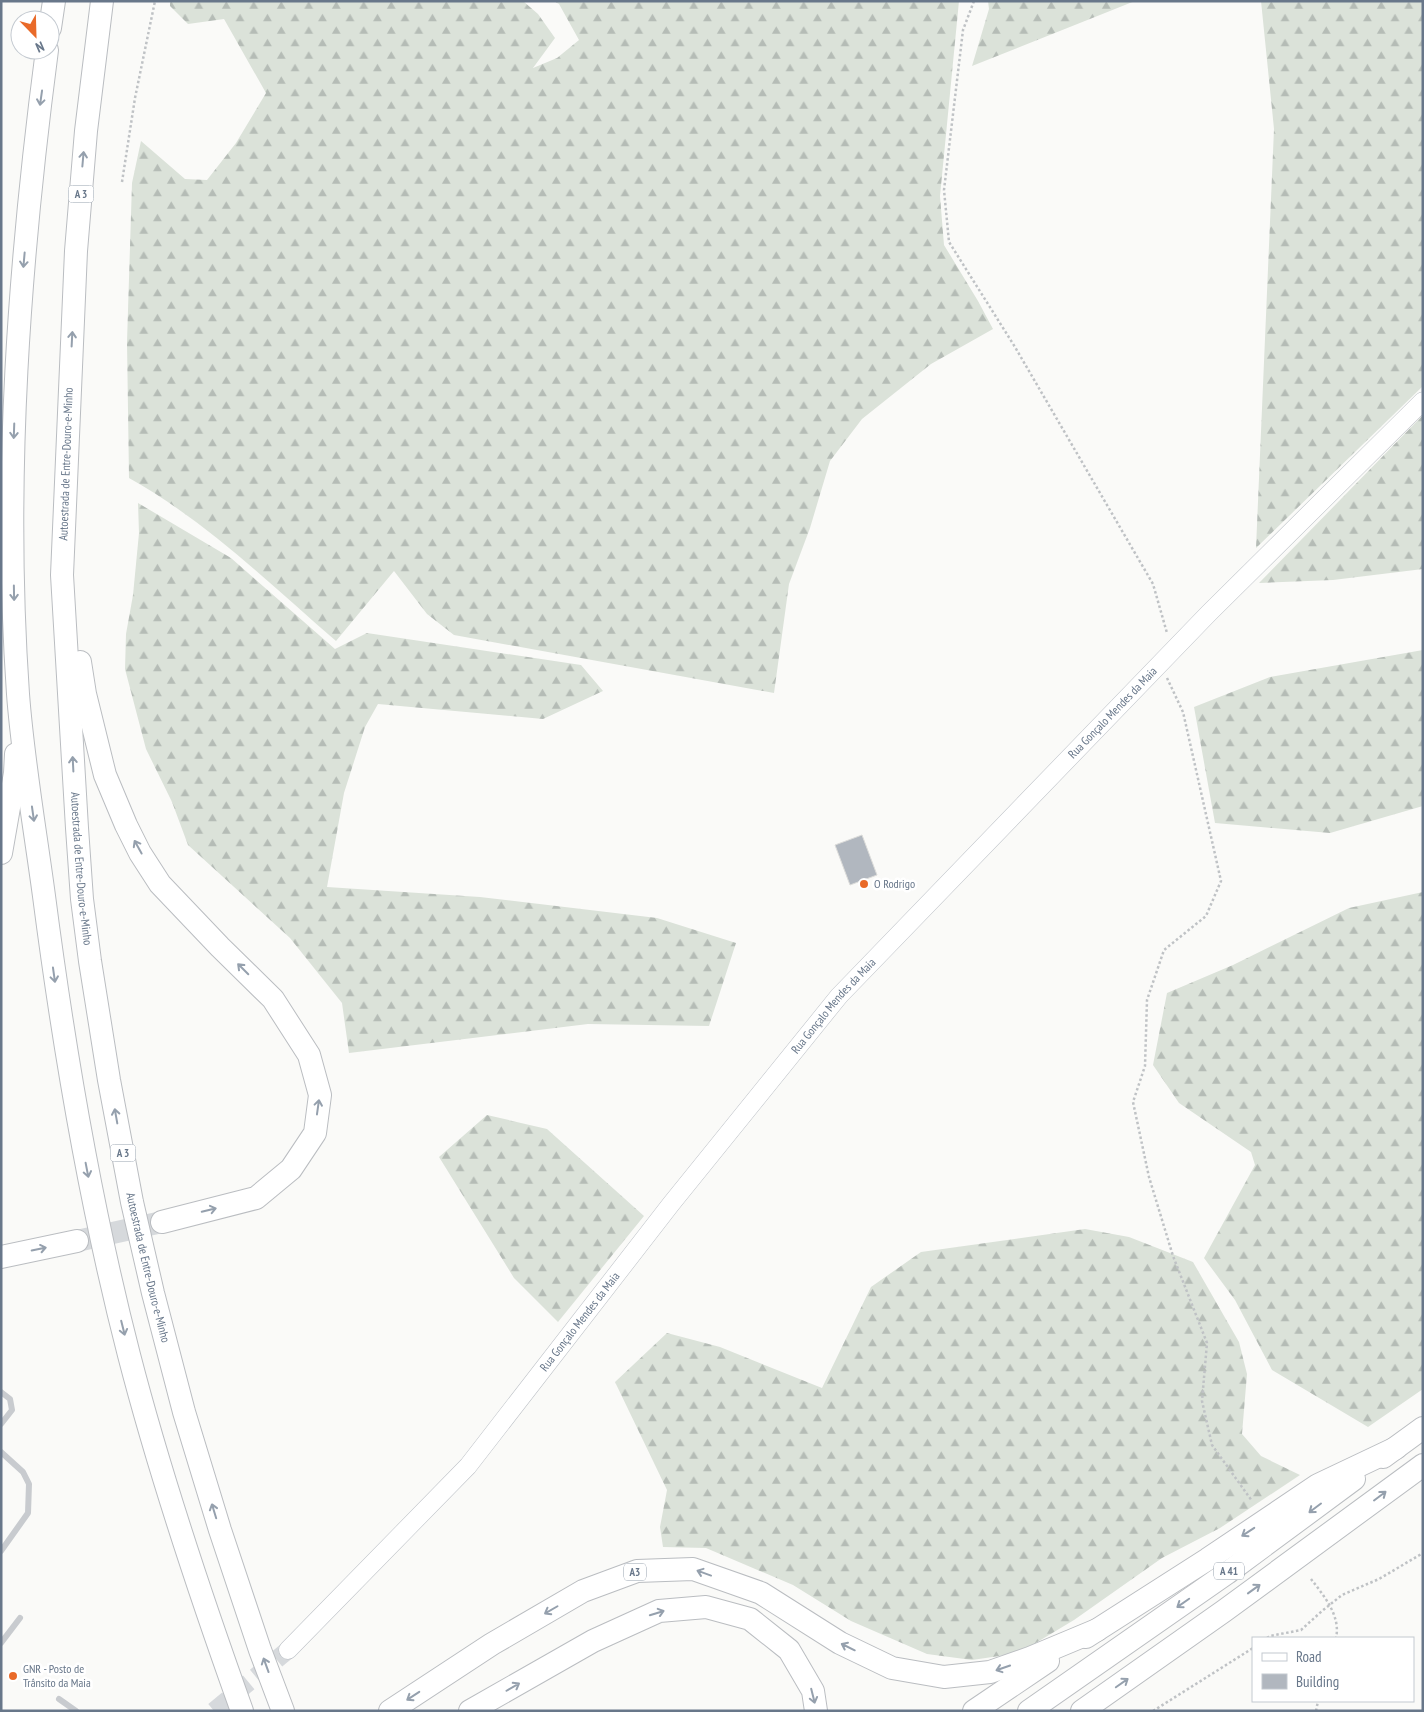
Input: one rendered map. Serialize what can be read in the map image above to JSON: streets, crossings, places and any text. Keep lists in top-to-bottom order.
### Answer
{
  "streets": {
    "highway": [
      "A 3",
      "Autoestrada de Entre-Douro-e-Minho",
      "A 41",
      "A3"
    ],
    "street": ["Rua Gonçalo Mendes da Maia"]
  },
  "places": ["O Rodrigo", "GNR - Posto de Trânsito da Maia"],
  "legend": ["Road", "Building"],
  "north": "bottom right"
}
